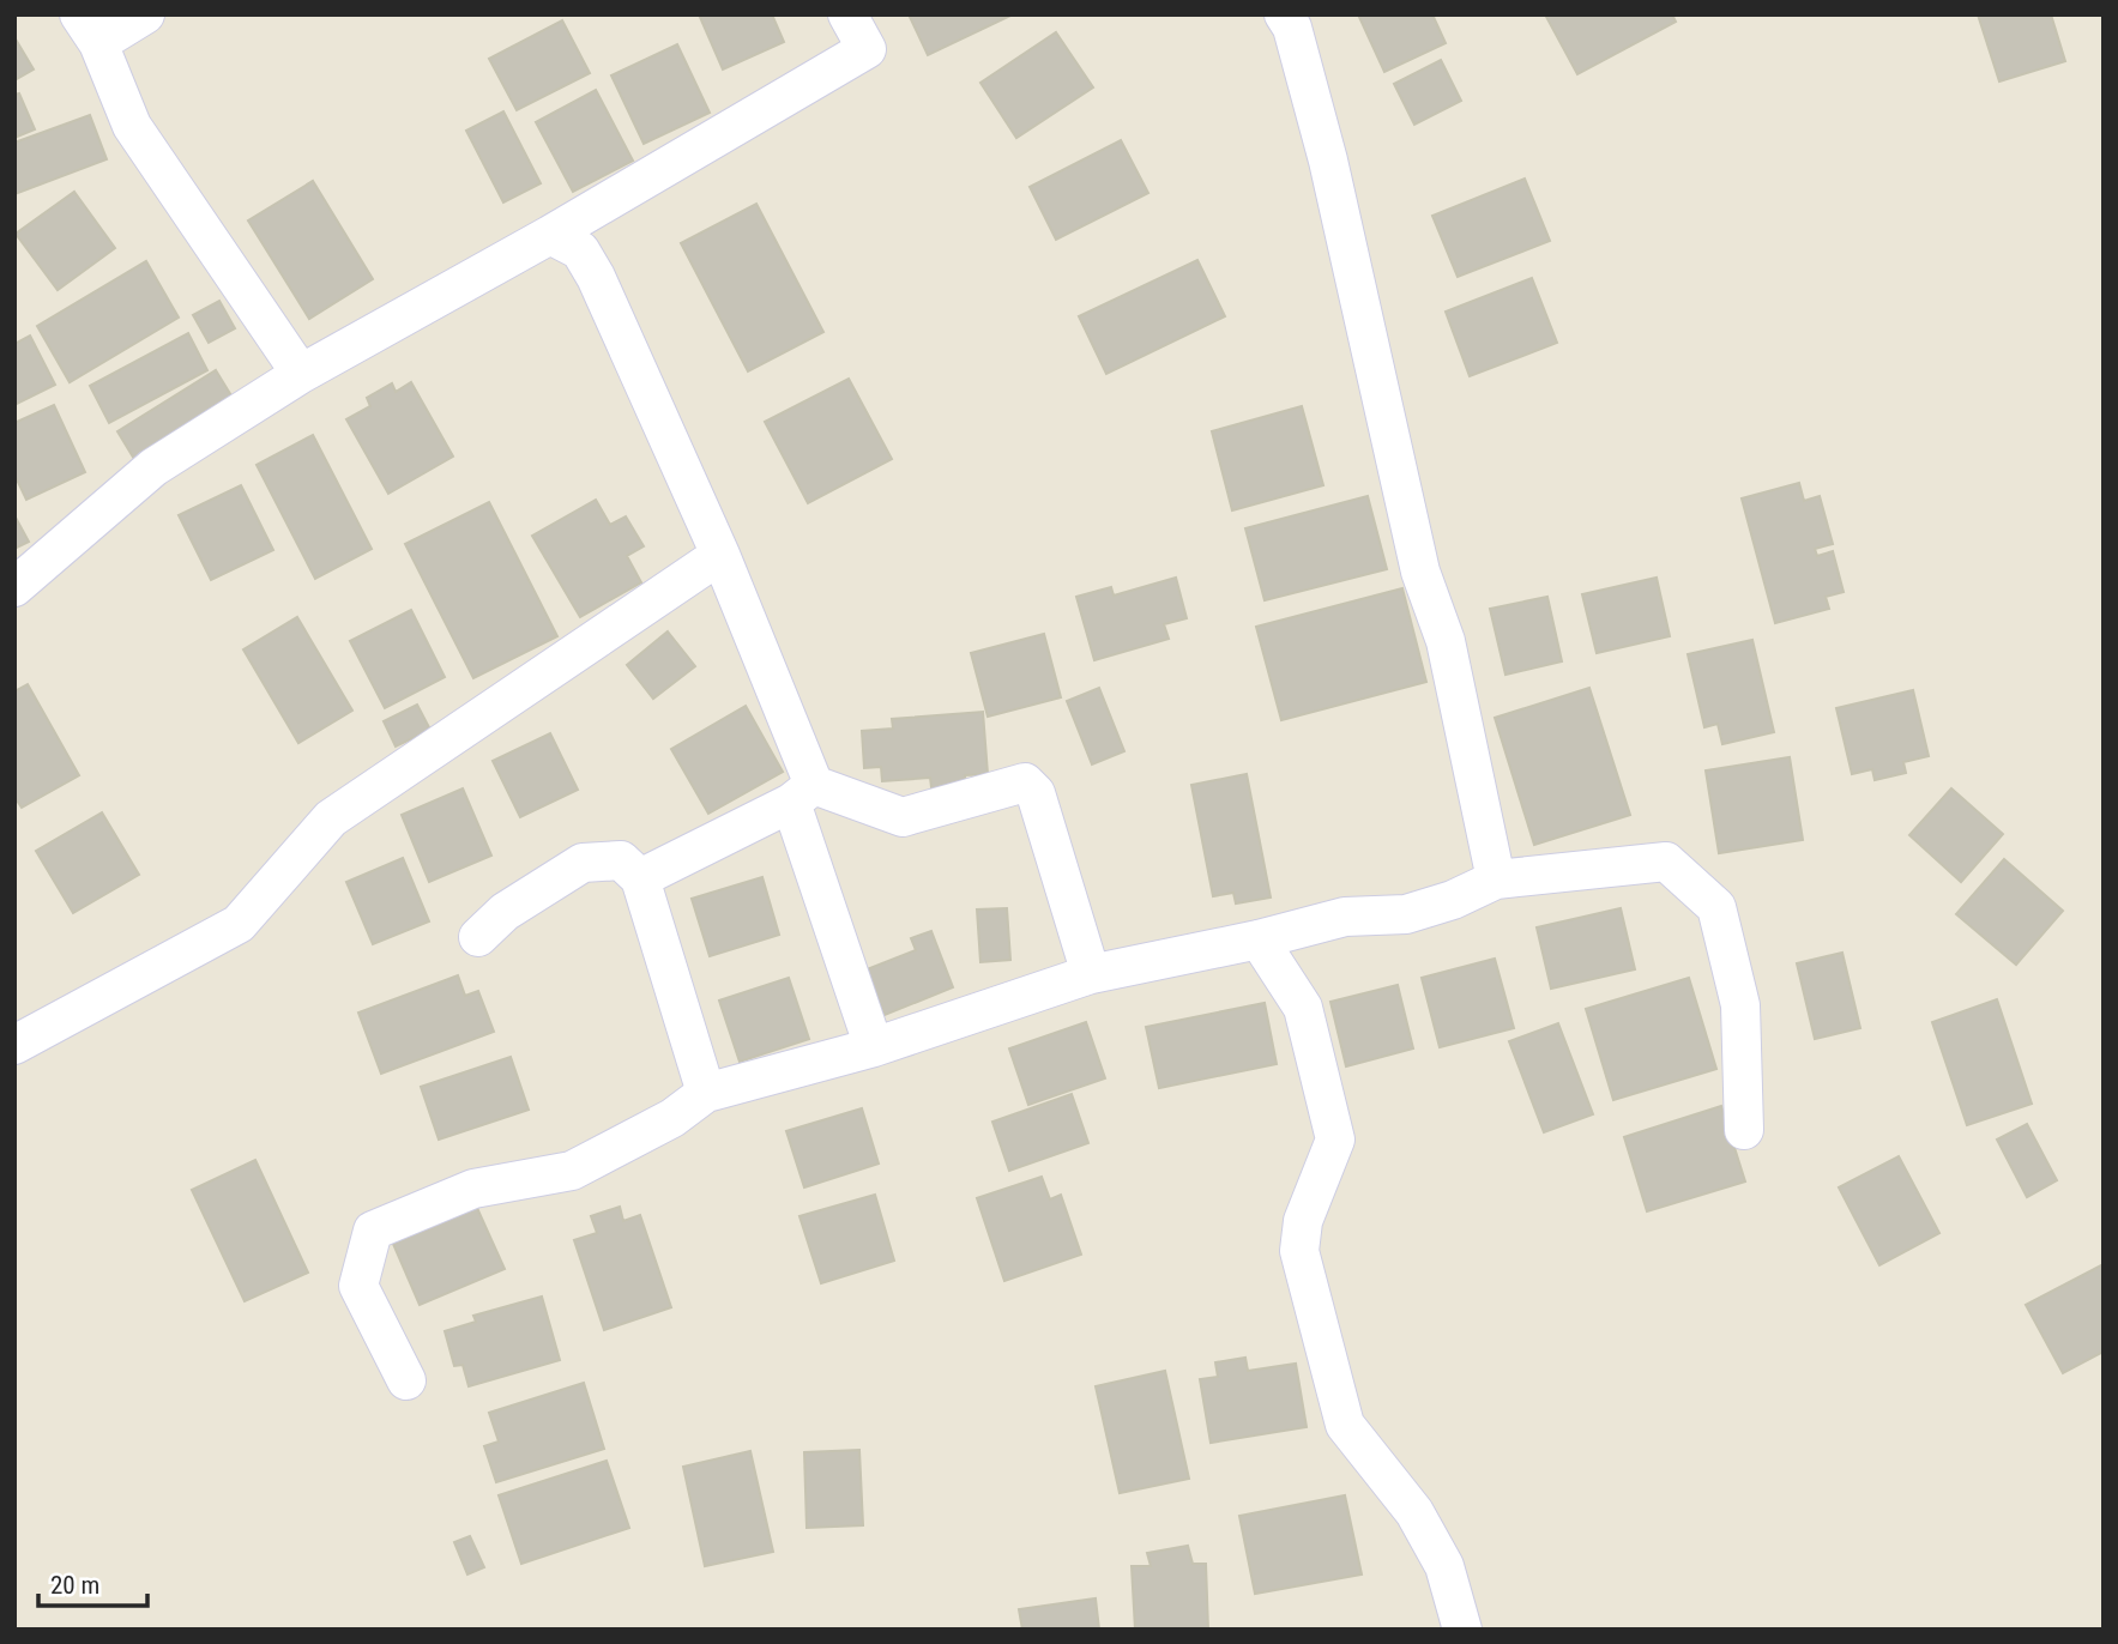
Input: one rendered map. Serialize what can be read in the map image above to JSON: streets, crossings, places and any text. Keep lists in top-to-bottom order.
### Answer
{
  "scale_bar": "20 m"
}
